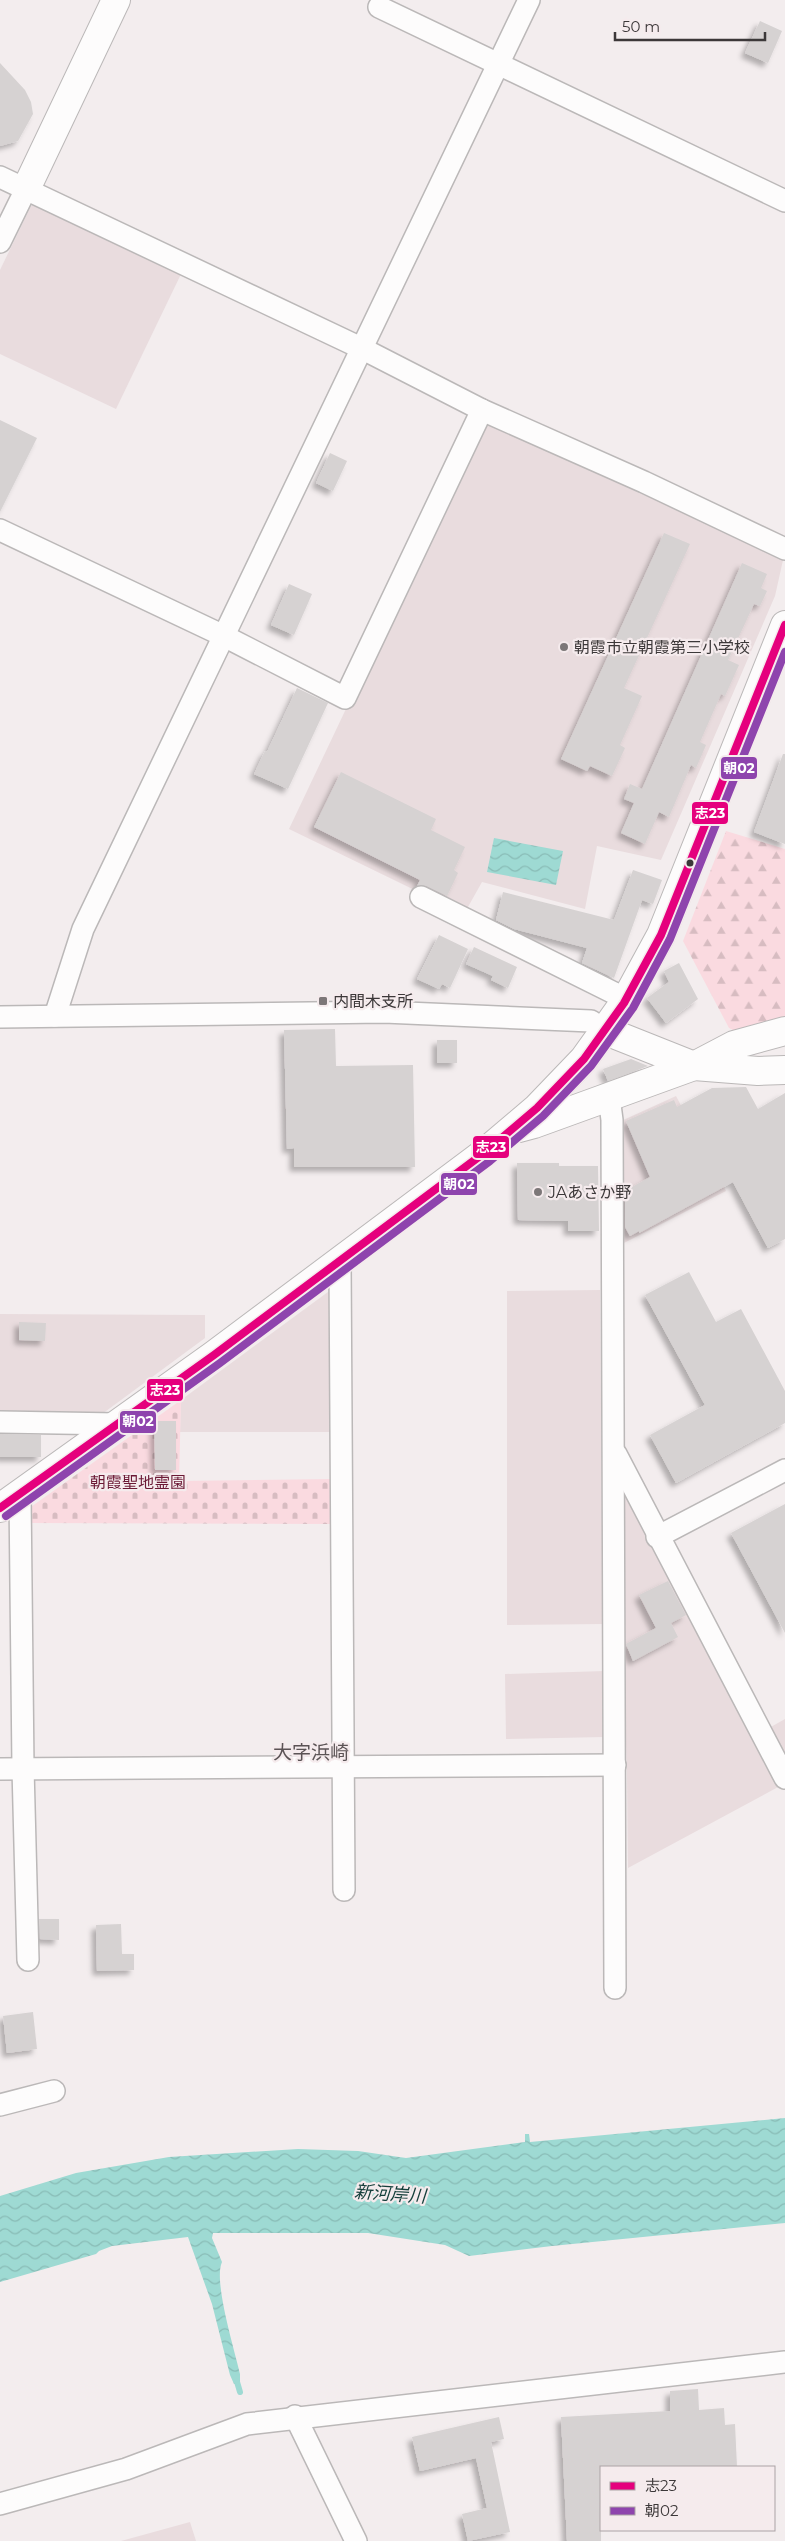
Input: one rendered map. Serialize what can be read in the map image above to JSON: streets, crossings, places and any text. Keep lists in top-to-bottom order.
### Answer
{
  "districts": ["大字浜崎"],
  "water": ["新河岸川"],
  "parks": ["朝霞聖地霊園"],
  "places": {
    "other": ["朝霞市立朝霞第三小学校", "JAあさか野"],
    "transit": ["内間木支所"]
  },
  "lines": ["transit line 志23", "transit line 朝02"],
  "legend": ["志23", "朝02"],
  "scale_bar": "50 m"
}
